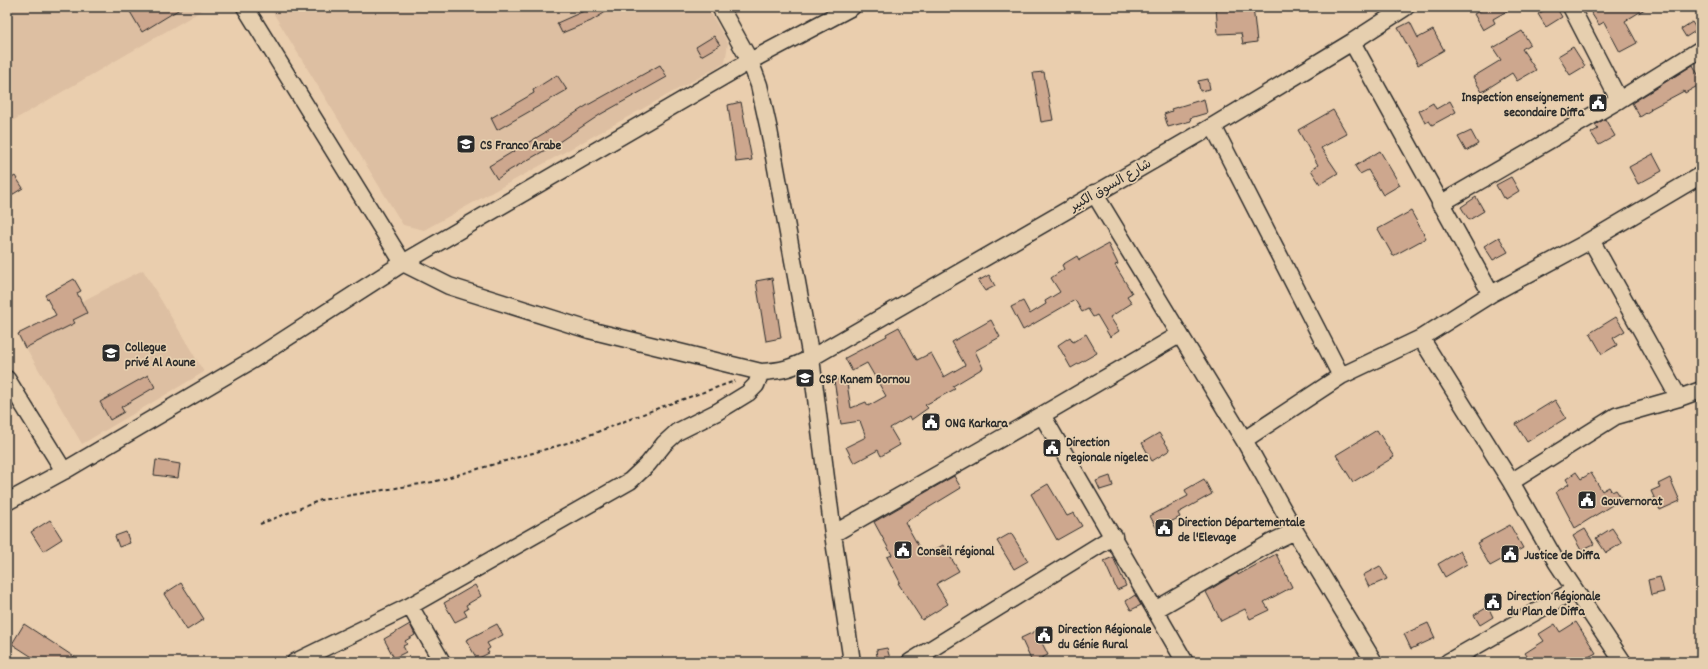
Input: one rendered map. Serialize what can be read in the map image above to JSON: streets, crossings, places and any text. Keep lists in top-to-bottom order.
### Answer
{
  "streets": {
    "street": ["شارع السوق الكبير"]
  },
  "places": {
    "public building": [
      "Inspection enseignement secondaire Diffa",
      "ONG Karkara",
      "Direction regionale nigelec",
      "Gouvernorat",
      "Direction Départementale de l'Elevage",
      "Conseil régional",
      "Justice de Diffa",
      "Direction Régionale du Plan de Diffa",
      "Direction Régionale du Génie Rural"
    ],
    "school or university": ["CS Franco Arabe", "Collegue privé Al Aoune", "CSP Kanem Bornou"]
  }
}
